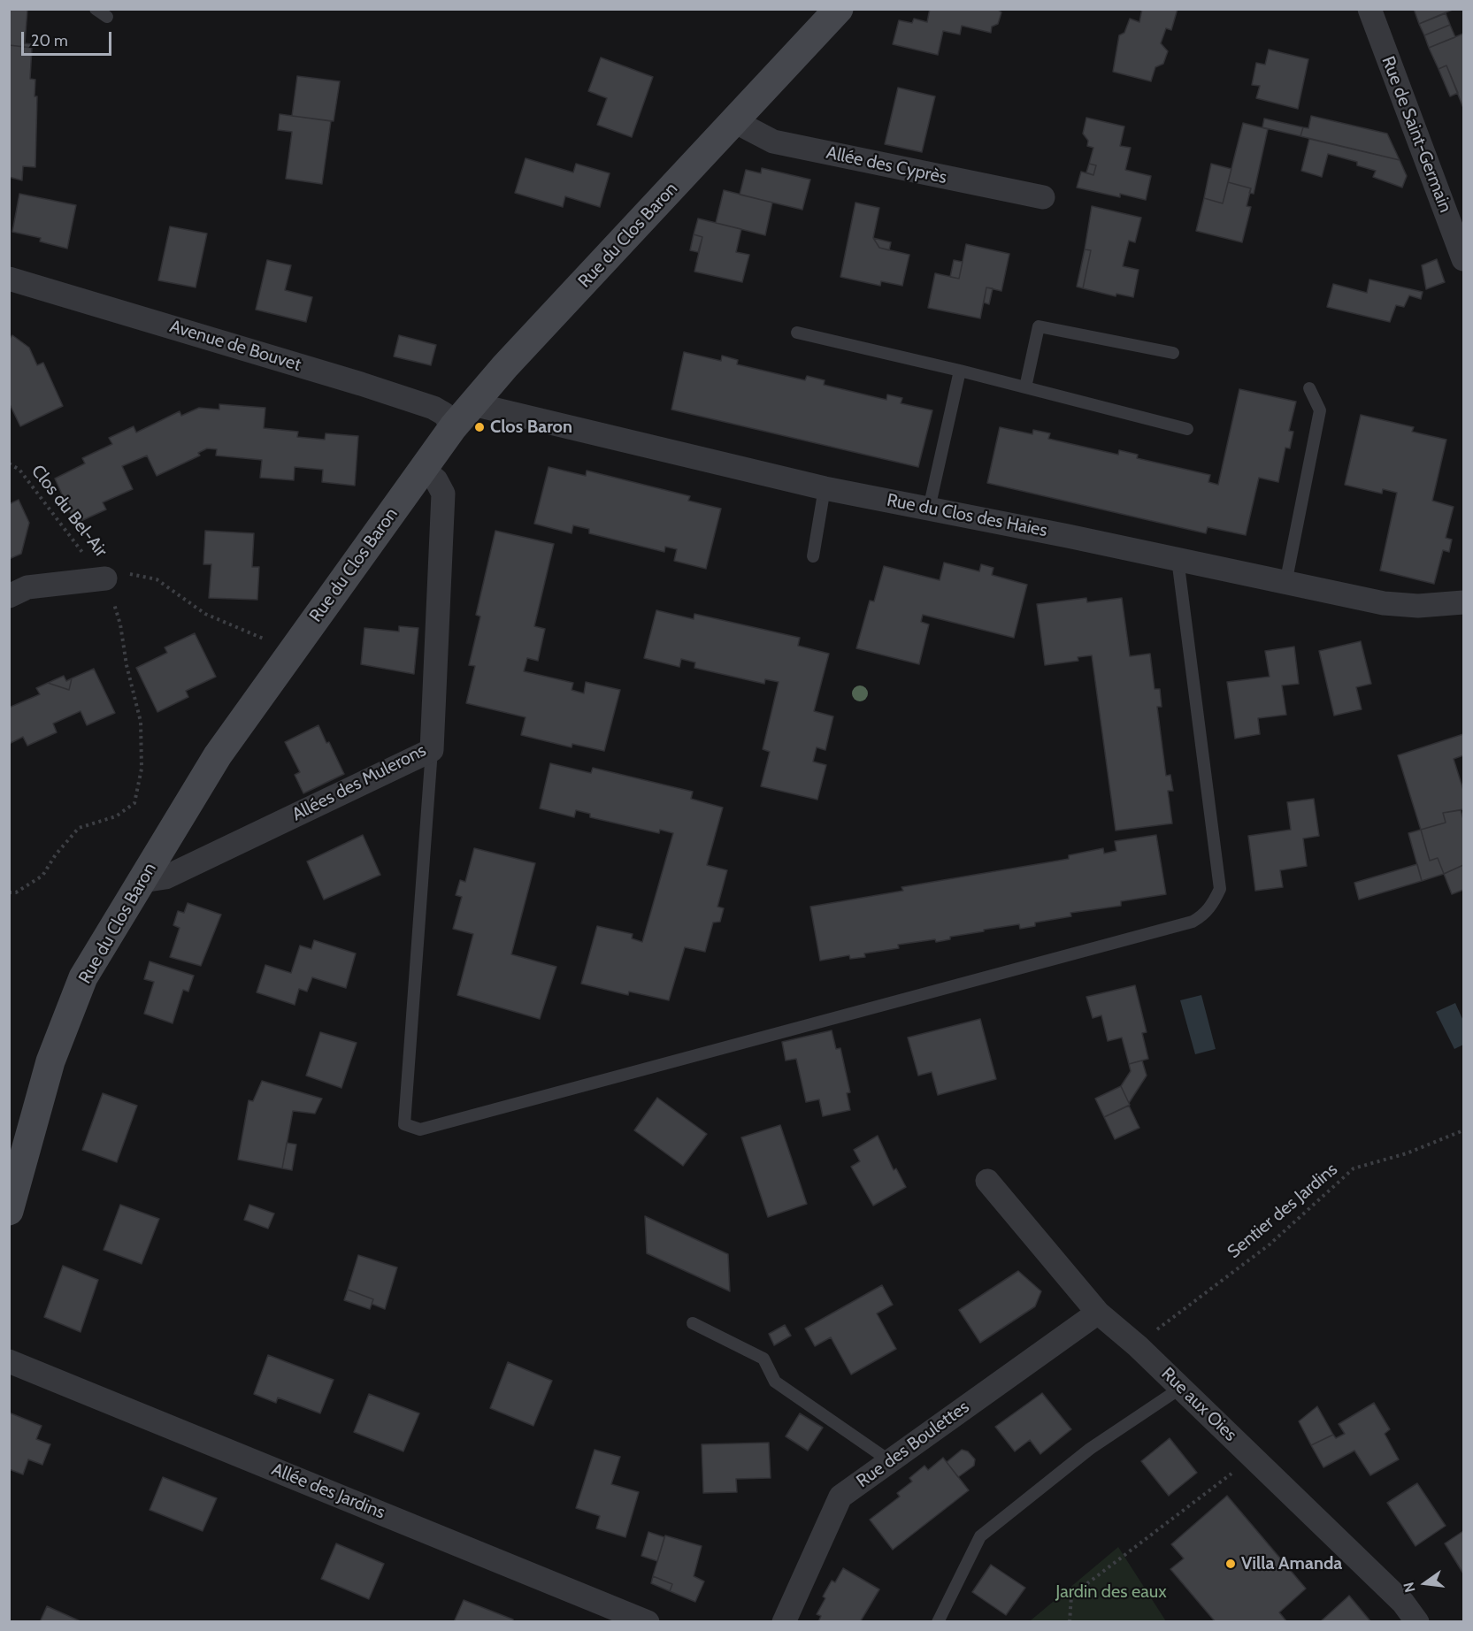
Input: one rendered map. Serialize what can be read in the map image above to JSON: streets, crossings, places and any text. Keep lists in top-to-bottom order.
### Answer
{
  "streets": {
    "street": [
      "Rue de Saint-Germain",
      "Allée des Cyprès",
      "Rue du Clos Baron",
      "Avenue de Bouvet",
      "Rue du Clos des Haies",
      "Allées des Mulerons",
      "Rue aux Oies",
      "Rue des Boulettes",
      "Allée des Jardins"
    ],
    "path": ["Clos du Bel-Air", "Sentier des Jardins"]
  },
  "crossings": [
    ["Allée des Cyprès", "Rue du Clos Baron"],
    ["Rue du Clos Baron", "Avenue de Bouvet"],
    ["Rue du Clos Baron", "Rue du Clos des Haies"],
    ["Rue du Clos Baron", "Allées des Mulerons"],
    ["Sentier des Jardins", "Rue aux Oies"],
    ["Rue aux Oies", "Rue des Boulettes"]
  ],
  "parks": ["Jardin des eaux"],
  "places": ["Clos Baron", "Villa Amanda"],
  "scale_bar": "20 m",
  "north": "left"
}
